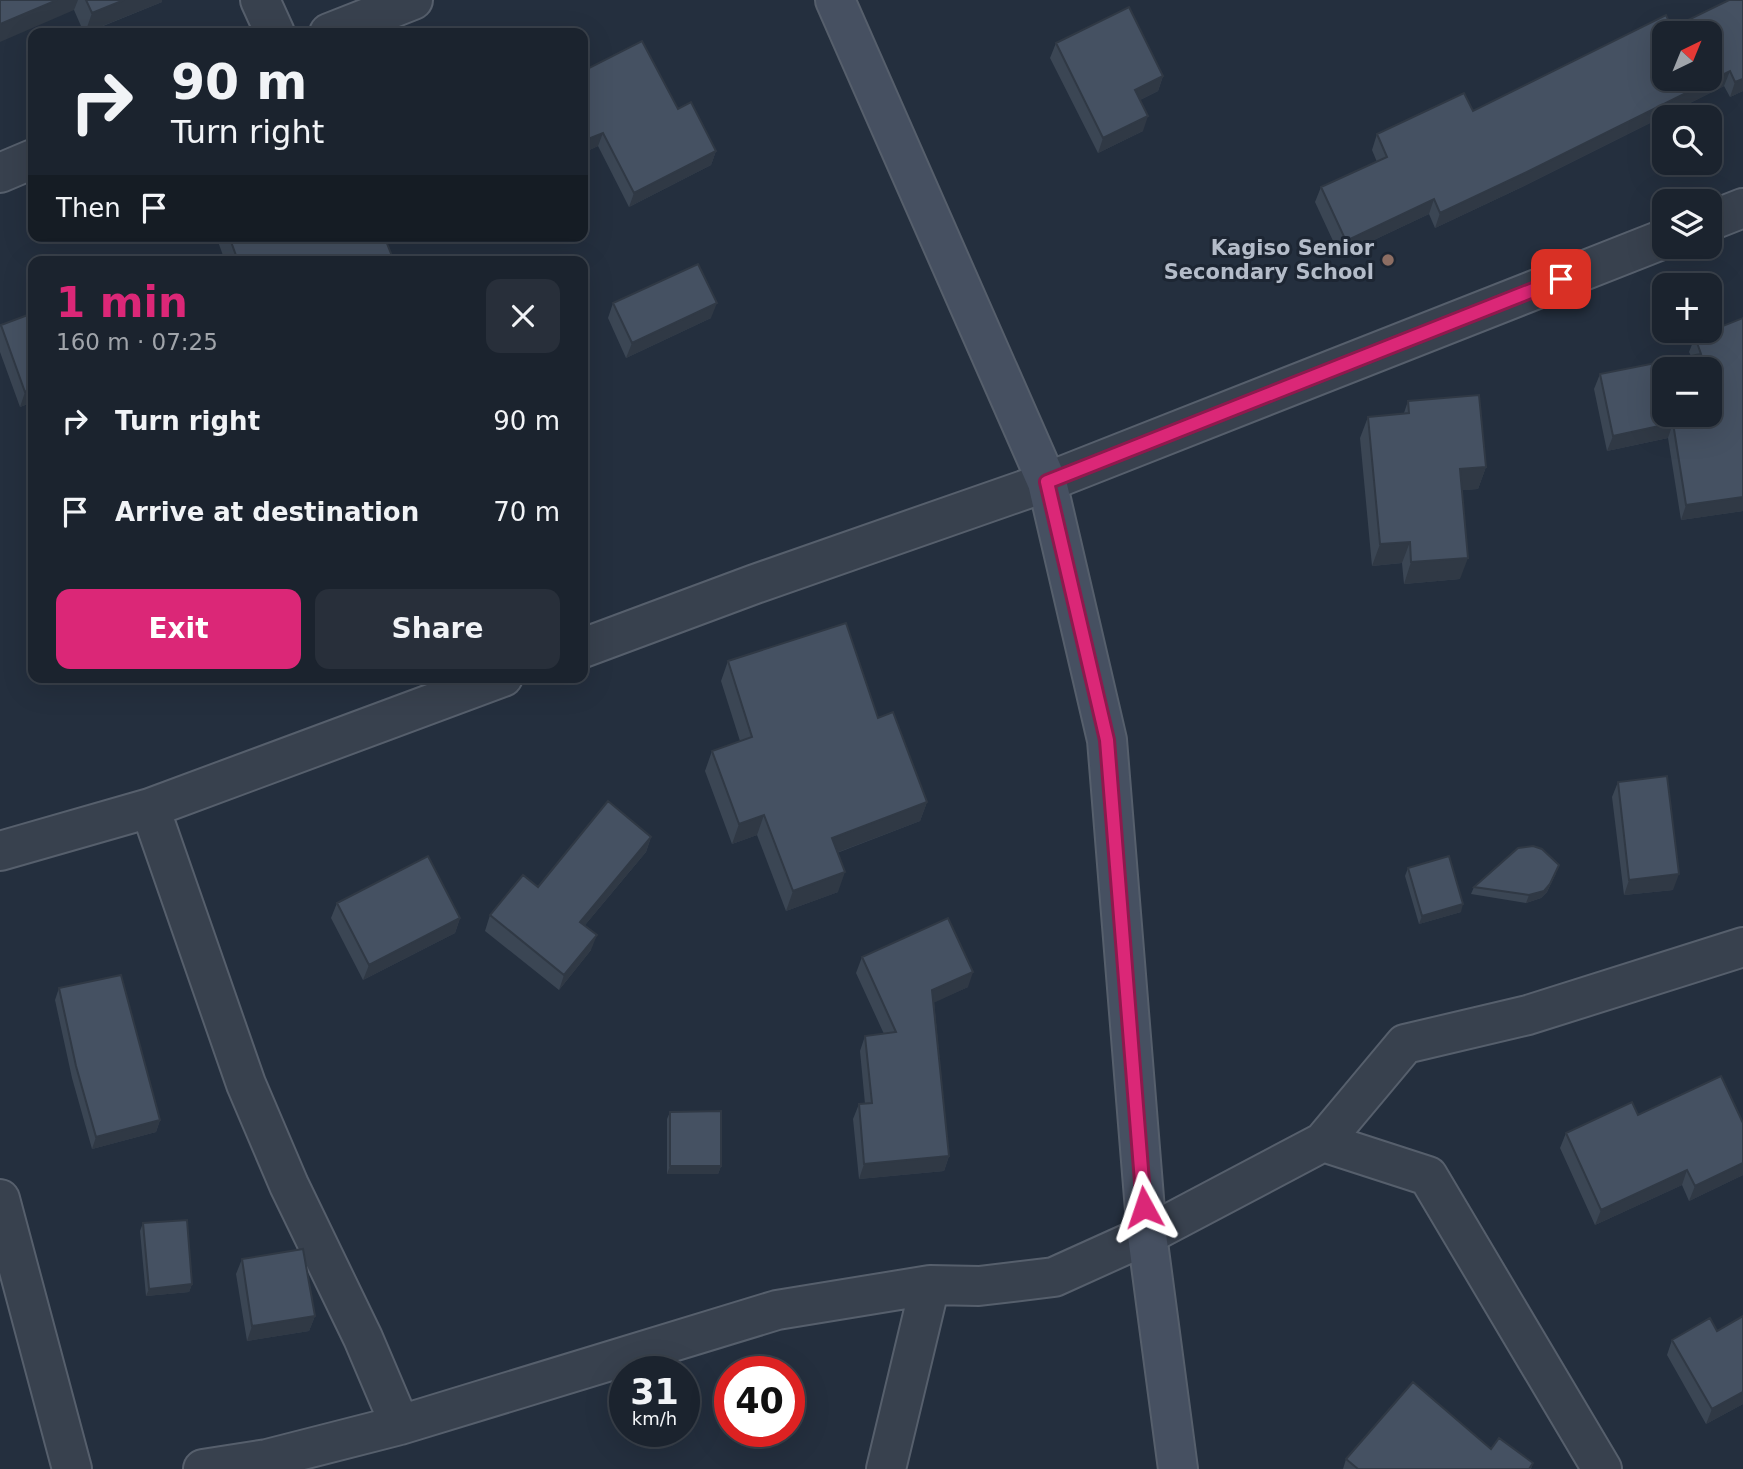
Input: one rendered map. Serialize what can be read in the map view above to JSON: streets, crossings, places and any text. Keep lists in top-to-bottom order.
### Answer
{
  "places": ["Kagiso Senior Secondary School"],
  "north": "top right",
  "page": {
    "map_buttons": ["+", "−"],
    "turn": ["90 m", "Turn right"],
    "then": "Then",
    "heading": ["1 min", "160 m · 07:25"],
    "list": [
      {
        "name": "Turn right",
        "value": "90 m"
      },
      {
        "name": "Arrive at destination",
        "value": "70 m"
      }
    ],
    "buttons": ["Exit", "Share"],
    "speed": "31 km/h",
    "limit": "40"
  }
}
